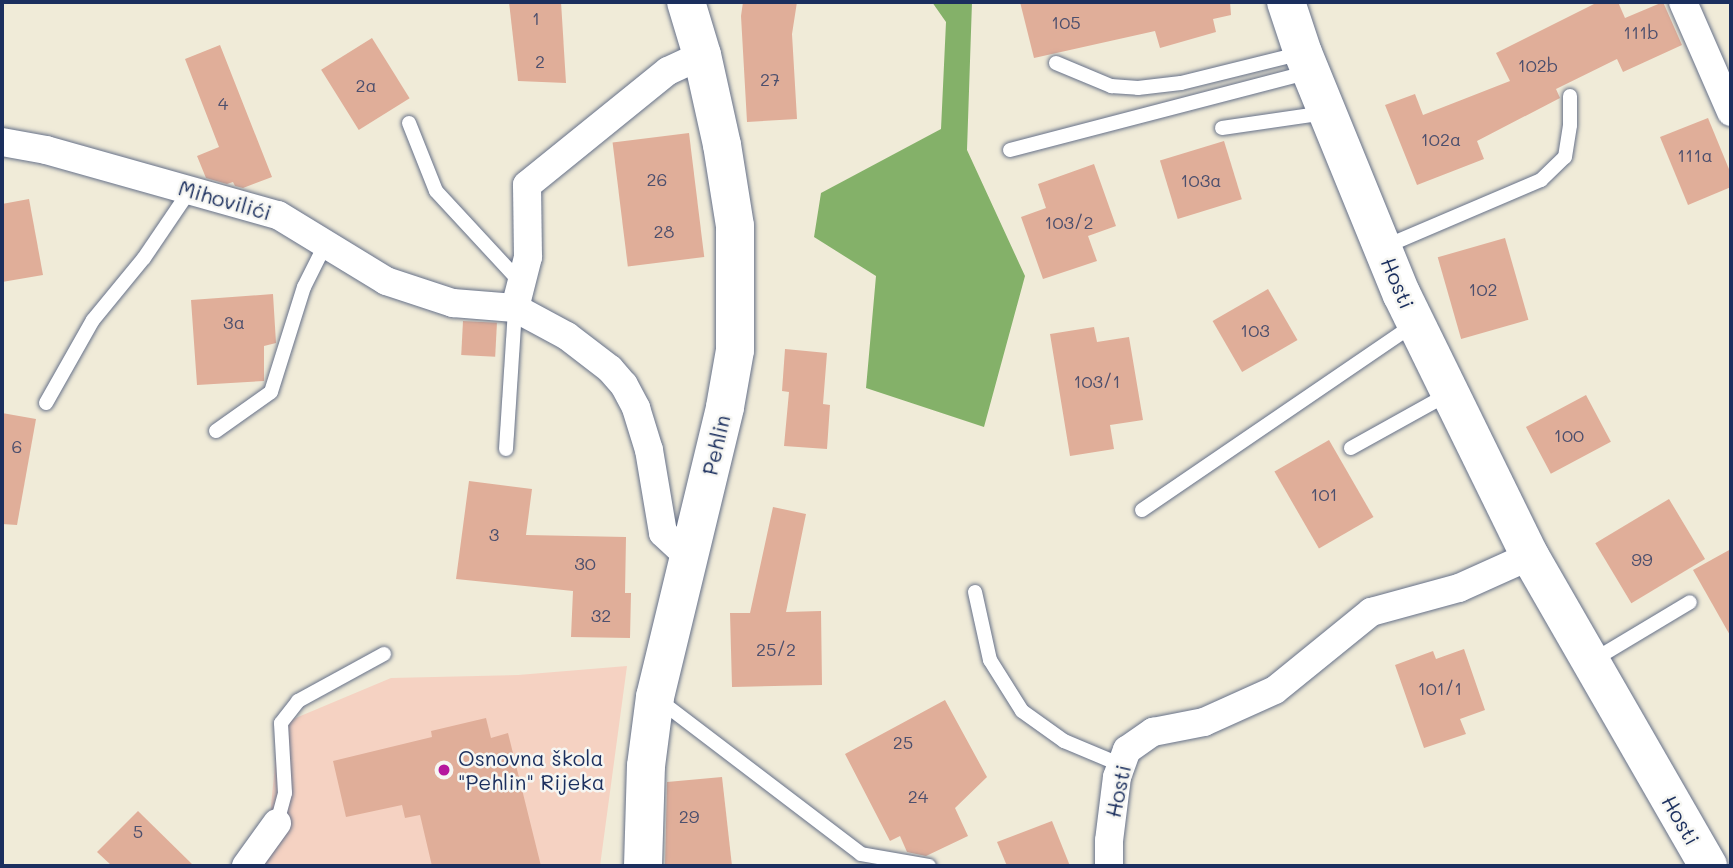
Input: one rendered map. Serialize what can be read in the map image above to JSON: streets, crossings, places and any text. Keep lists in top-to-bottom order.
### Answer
{
  "streets": {
    "street": ["Mihovilići", "Hosti", "Pehlin"]
  },
  "crossings": [
    ["Mihovilići", "Pehlin"]
  ],
  "places": ["Osnovna škola \"Pehlin\" Rijeka"],
  "house_numbers": [
    "1",
    "105",
    "111b",
    "2",
    "102b",
    "27",
    "2a",
    "4",
    "102a",
    "111a",
    "26",
    "103a",
    "103/2",
    "28",
    "102",
    "3a",
    "103",
    "103/1",
    "100",
    "6",
    "101",
    "3",
    "99",
    "30",
    "32",
    "25/2",
    "101/1",
    "25",
    "24",
    "29",
    "5"
  ]
}
